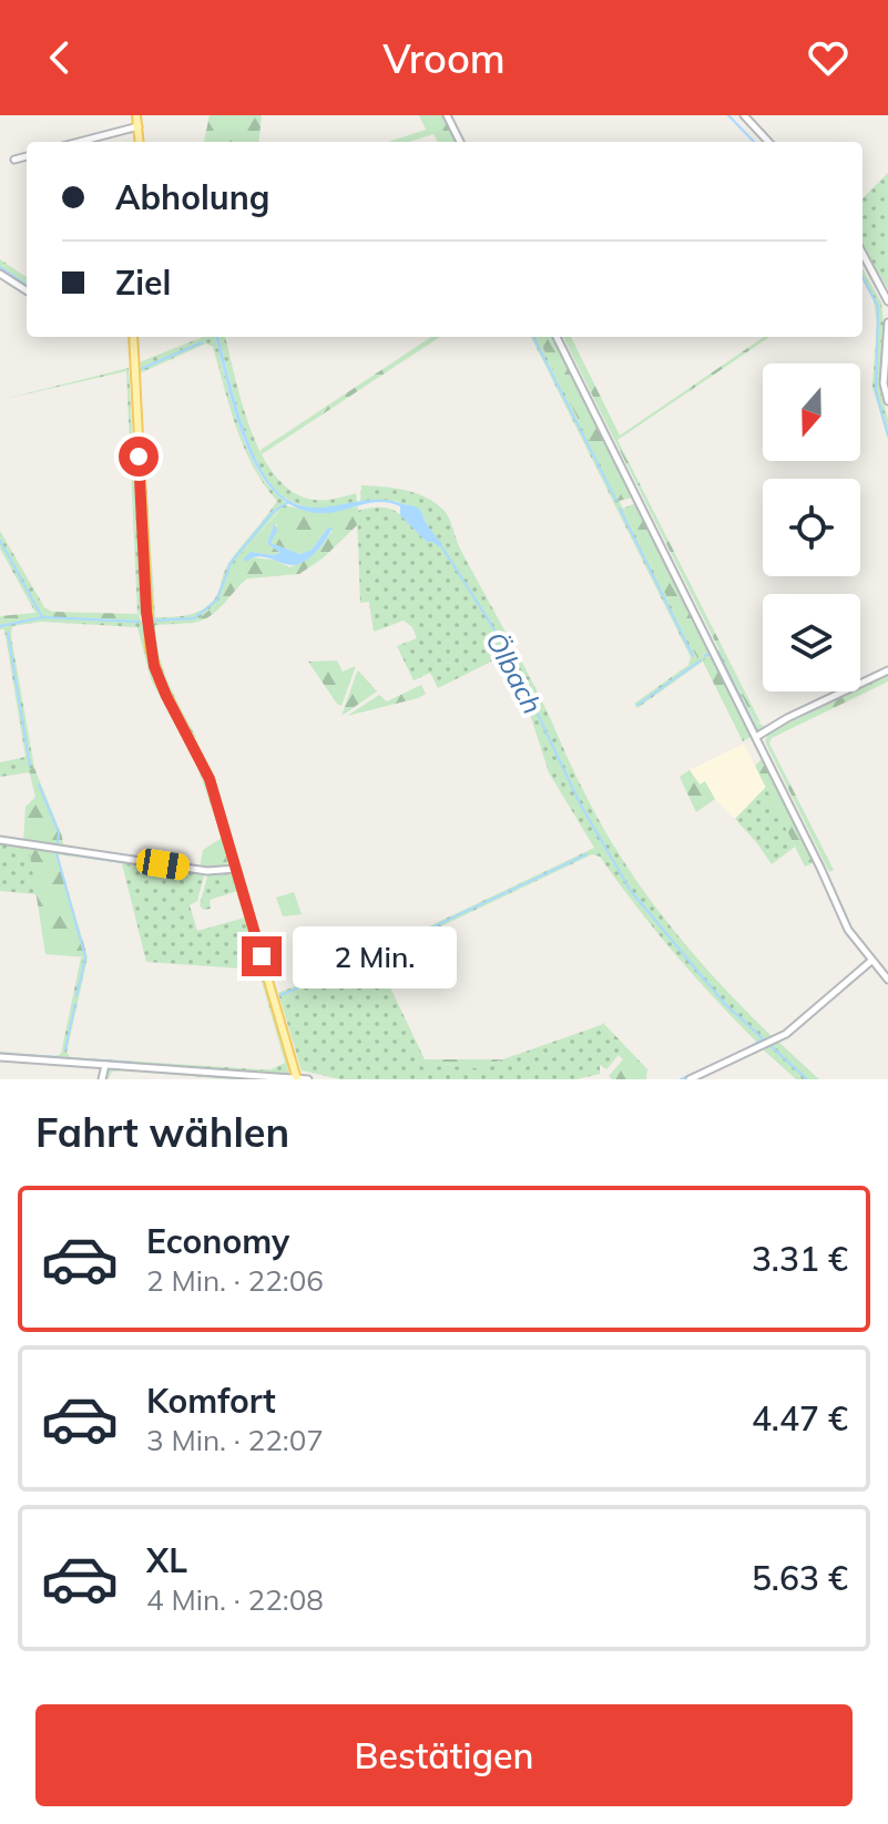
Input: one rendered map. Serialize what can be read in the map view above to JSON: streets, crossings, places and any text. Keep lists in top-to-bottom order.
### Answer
{
  "water": ["Ölbach"],
  "north": "bottom",
  "page": {
    "header": "Vroom",
    "banner": ["Abholung", "Ziel"],
    "bubble": "2 Min.",
    "heading": "Fahrt wählen",
    "list": [
      {
        "name": "Economy",
        "note": "2 Min. · 22:06",
        "value": "3.31 €"
      },
      {
        "name": "Komfort",
        "note": "3 Min. · 22:07",
        "value": "4.47 €"
      },
      {
        "name": "XL",
        "note": "4 Min. · 22:08",
        "value": "5.63 €"
      }
    ],
    "buttons": "Bestätigen"
  }
}
